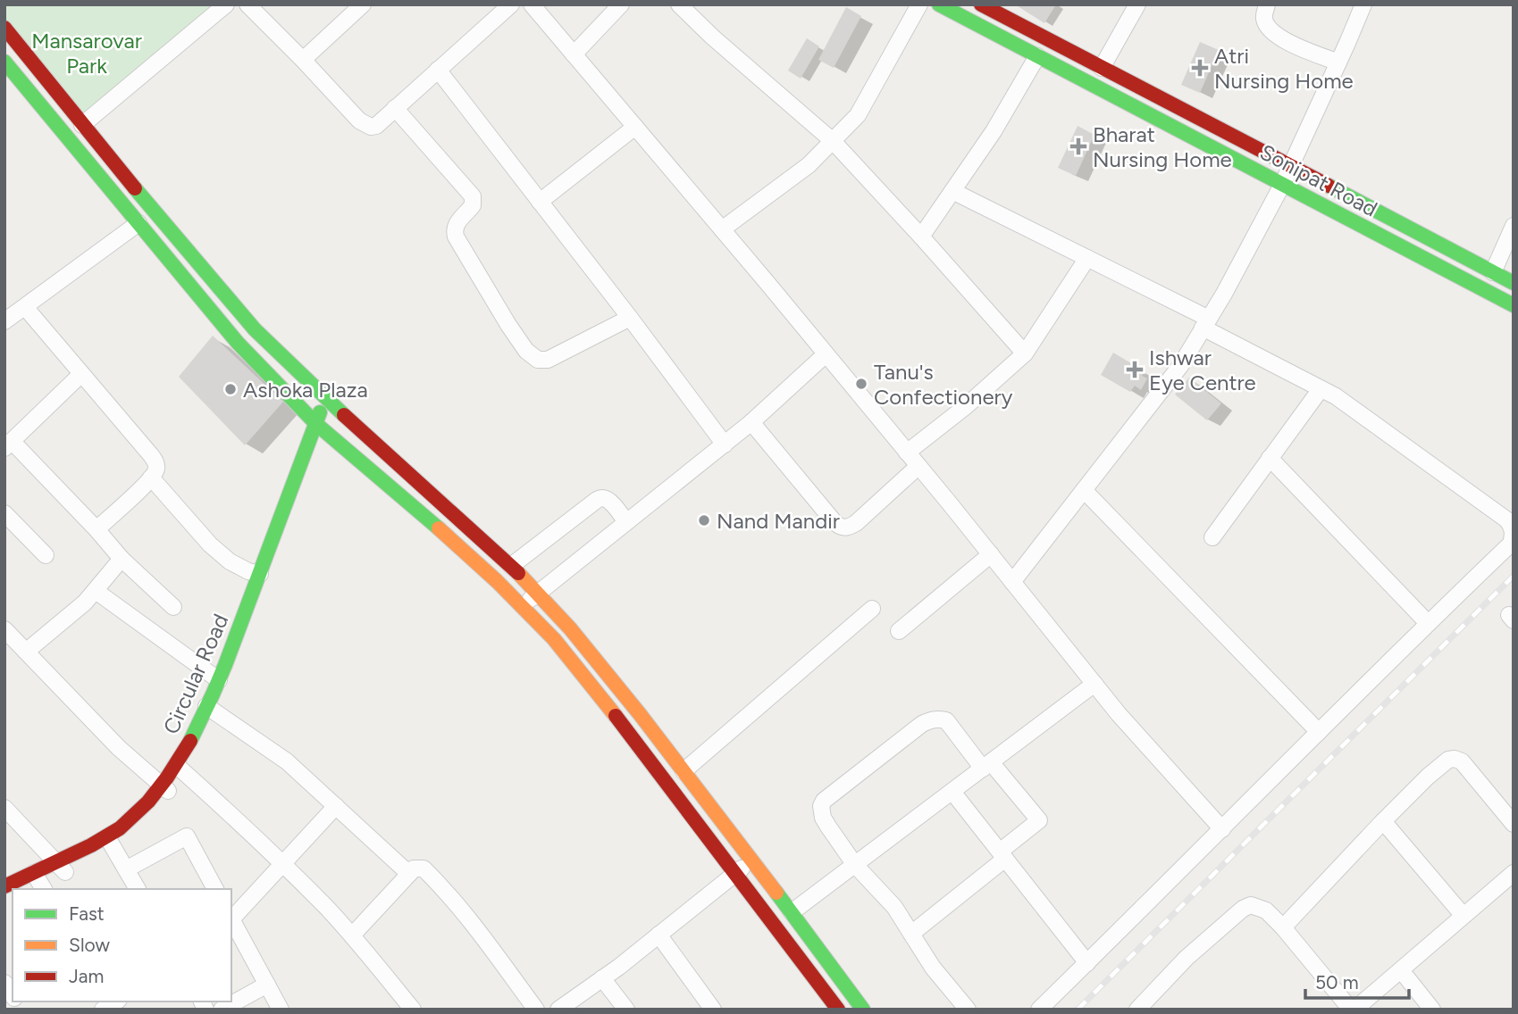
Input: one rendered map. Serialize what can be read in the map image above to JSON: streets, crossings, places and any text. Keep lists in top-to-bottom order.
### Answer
{
  "streets": {
    "main road": ["Sonipat Road", "Circular Road"]
  },
  "parks": ["Mansarovar Park"],
  "places": {
    "health": ["Atri Nursing Home", "Bharat Nursing Home", "Ishwar Eye Centre"],
    "other": ["Tanu's Confectionery", "Ashoka Plaza", "Nand Mandir"]
  },
  "legend": ["Fast", "Slow", "Jam"],
  "scale_bar": "50 m"
}
